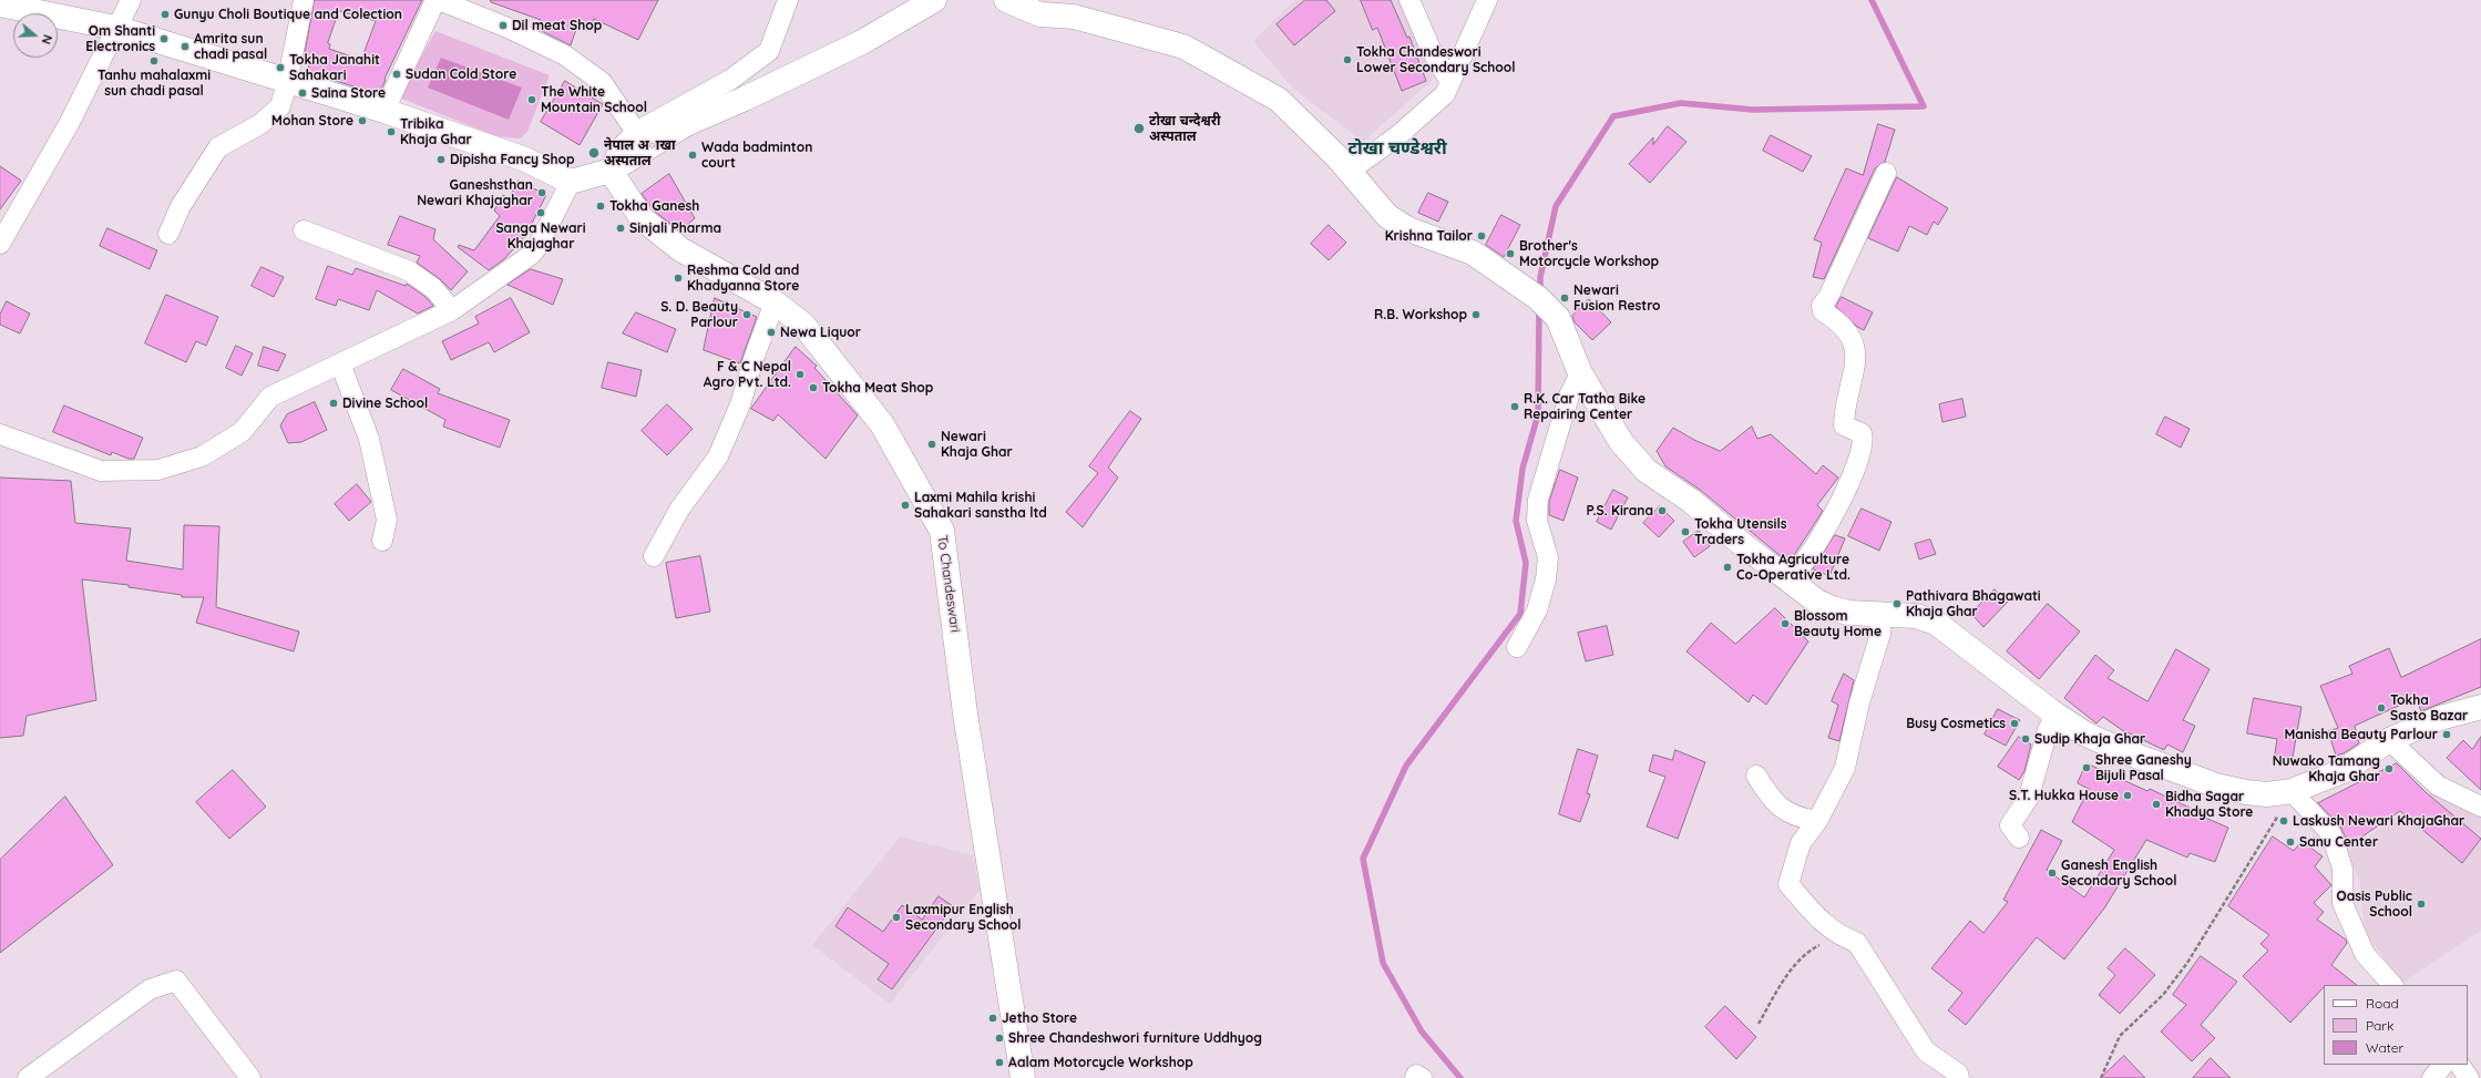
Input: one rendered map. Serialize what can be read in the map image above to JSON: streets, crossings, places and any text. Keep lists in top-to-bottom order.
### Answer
{
  "streets": {
    "street": ["To Chandeswari"]
  },
  "districts": ["टोखा चण्डेश्वरी"],
  "places": [
    "Gunyu Choli Boutique and Colection",
    "Dil meat Shop",
    "Om Shanti Electronics",
    "Amrita sun chadi pasal",
    "Tokha Chandeswori Lower Secondary School",
    "Tanhu mahalaxmi sun chadi pasal",
    "Tokha Janahit Sahakari",
    "Sudan Cold Store",
    "Saina Store",
    "The White Mountain School",
    "Mohan Store",
    "टोखा चन्देश्वरी अस्पताल",
    "Tribika Khaja Ghar",
    "नेपाल अाखा अस्पताल",
    "Wada badminton court",
    "Dipisha Fancy Shop",
    "Ganeshsthan Newari Khajaghar",
    "Tokha Ganesh",
    "Sanga Newari Khajaghar",
    "Sinjali Pharma",
    "Krishna Tailor",
    "Brother's Motorcycle Workshop",
    "Reshma Cold and Khadyanna Store",
    "Newari Fusion Restro",
    "S. D. Beauty Parlour",
    "R.B. Workshop",
    "Newa Liquor",
    "F & C Nepal Agro Pvt. Ltd.",
    "Tokha Meat Shop",
    "Divine School",
    "R.K. Car Tatha Bike Repairing Center",
    "Newari Khaja Ghar",
    "Laxmi Mahila krishi Sahakari sanstha ltd",
    "P.S. Kirana",
    "Tokha Utensils Traders",
    "Tokha Agriculture Co-Operative Ltd.",
    "Pathivara Bhagawati Khaja Ghar",
    "Blossom Beauty Home",
    "Tokha Sasto Bazar",
    "Busy Cosmetics",
    "Manisha Beauty Parlour",
    "Sudip Khaja Ghar",
    "Shree Ganeshy Bijuli Pasal",
    "Nuwako Tamang Khaja Ghar",
    "S.T. Hukka House",
    "Bidha Sagar Khadya Store",
    "Laskush Newari KhajaGhar",
    "Sanu Center",
    "Ganesh English Secondary School",
    "Oasis Public School",
    "Laxmipur English Secondary School",
    "Jetho Store",
    "Shree Chandeshwori furniture Uddhyog",
    "Aalam Motorcycle Workshop"
  ],
  "legend": ["Road", "Park", "Water"],
  "north": "right"
}
